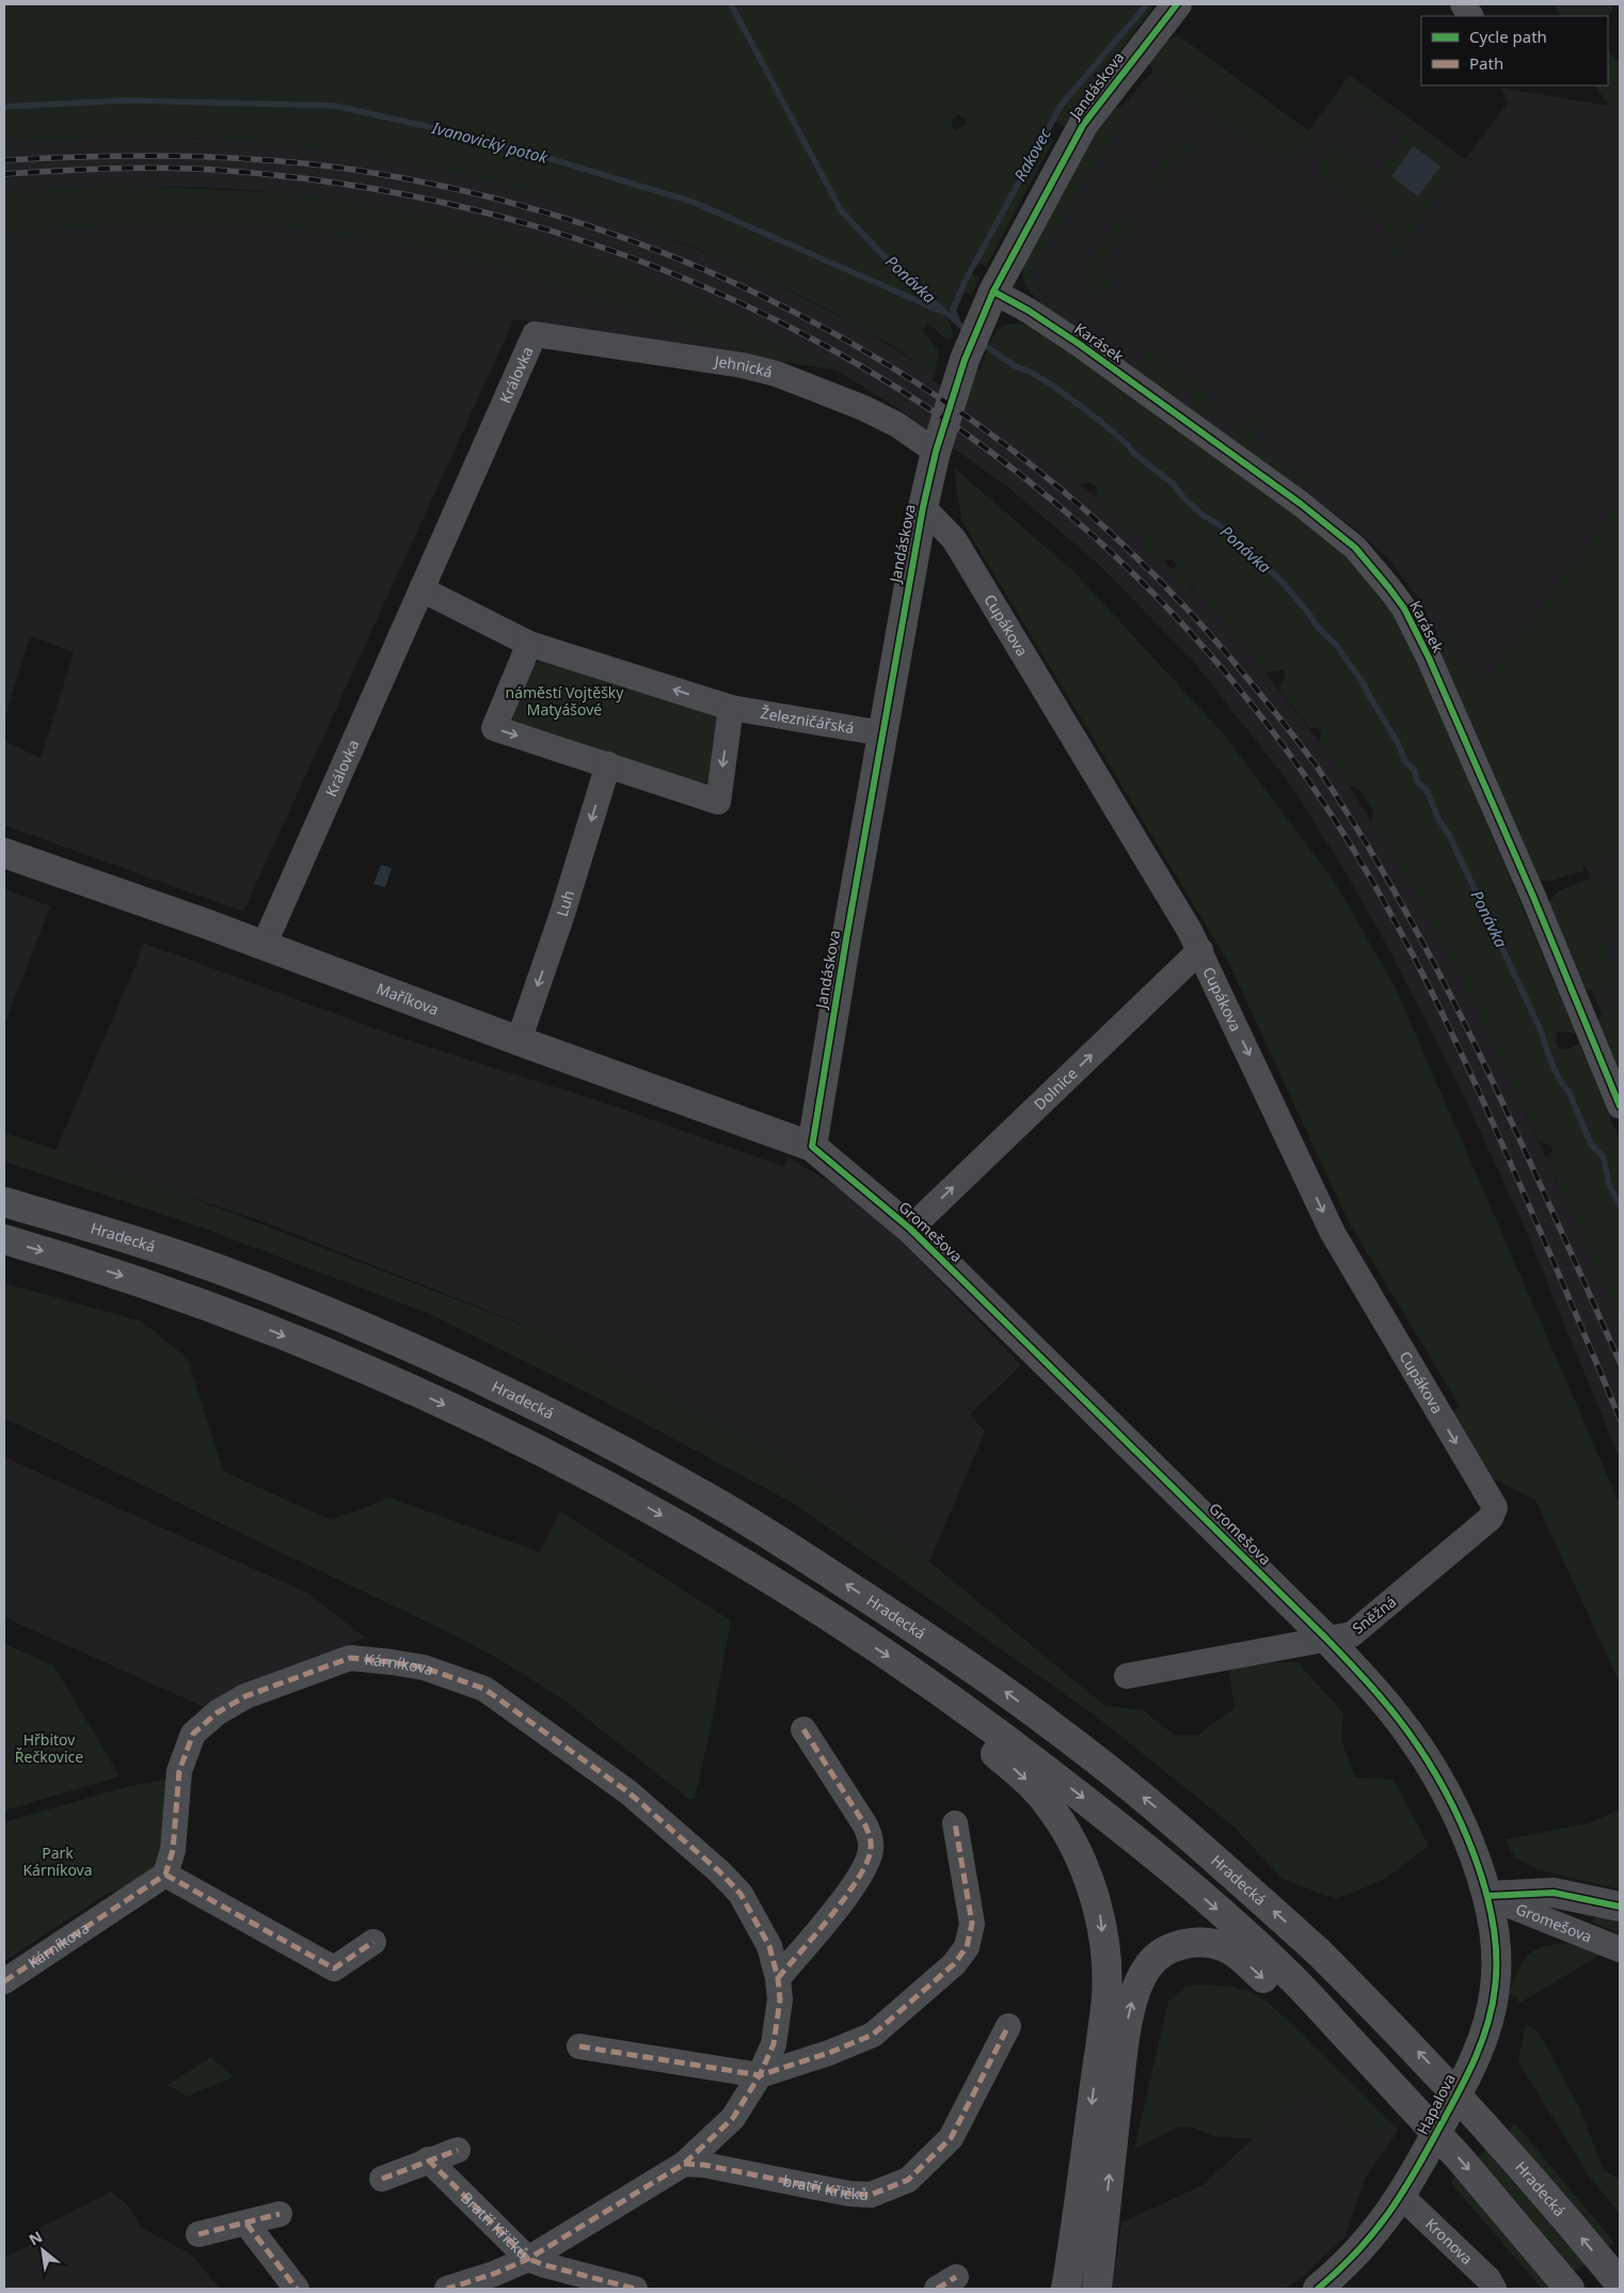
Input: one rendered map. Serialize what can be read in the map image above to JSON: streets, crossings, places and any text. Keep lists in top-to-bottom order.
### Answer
{
  "streets": {
    "highway": ["Hradecká"],
    "street": [
      "Jandáskova",
      "Karásek",
      "Jehnická",
      "Královka",
      "Cupákova",
      "Železničářská",
      "Luh",
      "Maříkova",
      "Dolnice",
      "Gromešova",
      "Sněžná",
      "Kárníkova",
      "Hapalova",
      "bratří Křičků",
      "Bratří Křičků",
      "Kronova"
    ]
  },
  "crossings": [
    ["Jandáskova", "Karásek"],
    ["Jandáskova", "Jehnická"],
    ["Jandáskova", "Cupákova"],
    ["Jandáskova", "Železničářská"],
    ["Jandáskova", "Maříkova"],
    ["Jandáskova", "Gromešova"],
    ["Jehnická", "Královka"],
    ["Královka", "Maříkova"],
    ["Cupákova", "Dolnice"],
    ["Cupákova", "Sněžná"],
    ["Luh", "Maříkova"],
    ["Maříkova", "Gromešova"],
    ["Dolnice", "Gromešova"],
    ["Gromešova", "Sněžná"],
    ["Gromešova", "Hapalova"],
    ["Kárníkova", "bratří Křičků"],
    ["Hapalova", "Kronova"],
    ["bratří Křičků", "Bratří Křičků"]
  ],
  "one_way": ["Cupákova", "Luh", "Dolnice"],
  "water": ["Ivanovický potok", "Rakovec", "Ponávka"],
  "parks": ["náměstí Vojtěšky Matyášové", "Hřbitov Řečkovice", "Park Kárníkova"],
  "legend": ["Cycle path", "Path"],
  "north": "top left"
}
